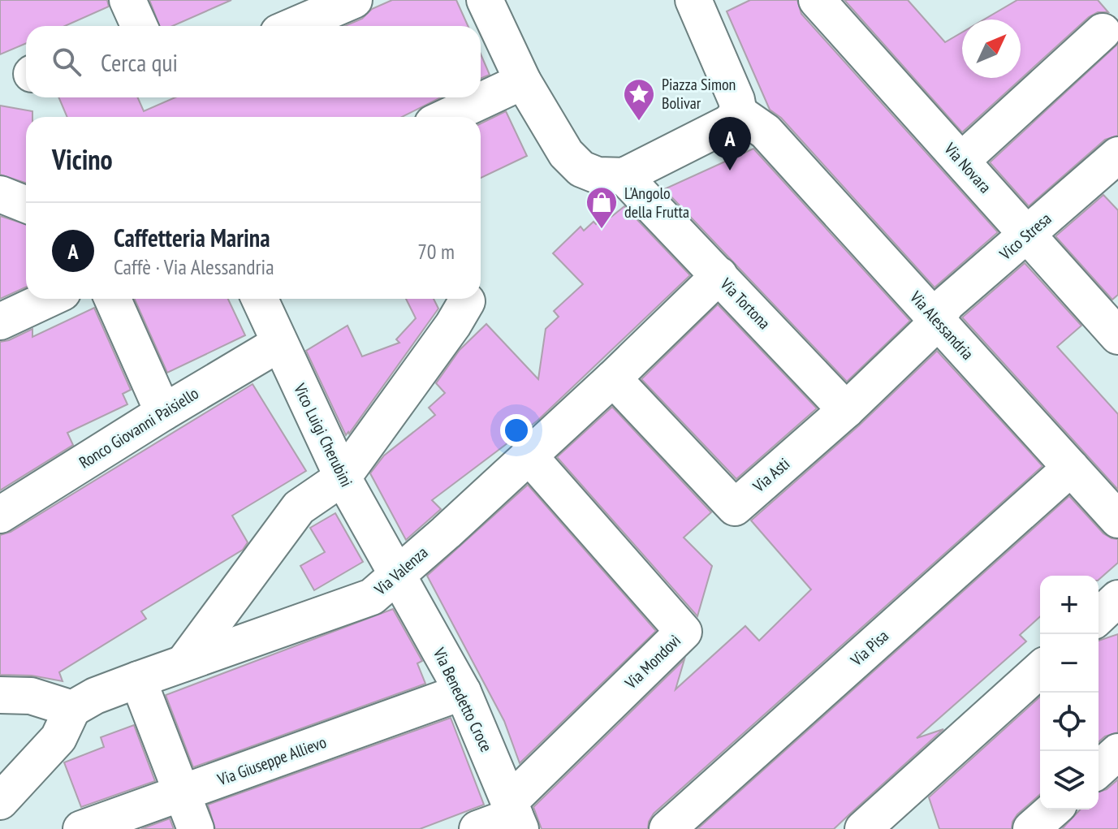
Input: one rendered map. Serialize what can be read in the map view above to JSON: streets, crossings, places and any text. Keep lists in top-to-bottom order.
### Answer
{
  "streets": {
    "street": [
      "Via Novara",
      "Vico Stresa",
      "Via Tortona",
      "Via Alessandria",
      "Ronco Giovanni Paisiello",
      "Vico Luigi Cherubini",
      "Via Asti",
      "Via Valenza",
      "Via Pisa",
      "Via Mondovì",
      "Via Benedetto Croce",
      "Via Giuseppe Allievo"
    ]
  },
  "crossings": [
    ["Via Novara", "Vico Stresa"],
    ["Vico Stresa", "Via Alessandria"],
    ["Vico Stresa", "Via Asti"],
    ["Via Tortona", "Via Asti"],
    ["Via Tortona", "Via Valenza"],
    ["Via Alessandria", "Via Asti"],
    ["Via Alessandria", "Via Pisa"],
    ["Ronco Giovanni Paisiello", "Vico Luigi Cherubini"],
    ["Vico Luigi Cherubini", "Via Valenza"],
    ["Vico Luigi Cherubini", "Via Benedetto Croce"],
    ["Via Asti", "Via Valenza"],
    ["Via Valenza", "Via Mondovì"],
    ["Via Valenza", "Via Benedetto Croce"],
    ["Via Mondovì", "Via Benedetto Croce"],
    ["Via Benedetto Croce", "Via Giuseppe Allievo"]
  ],
  "places": {
    "place": ["Piazza Simon Bolivar"],
    "shop": ["L'Angolo della Frutta"]
  },
  "north": "top right",
  "page": {
    "search": "Cerca qui",
    "pins": "A",
    "heading": "Vicino",
    "list": [
      {
        "mark": "A",
        "name": "Caffetteria Marina",
        "note": "Caffè · Via Alessandria",
        "value": "70 m"
      }
    ],
    "map_buttons": ["+", "−"]
  }
}
